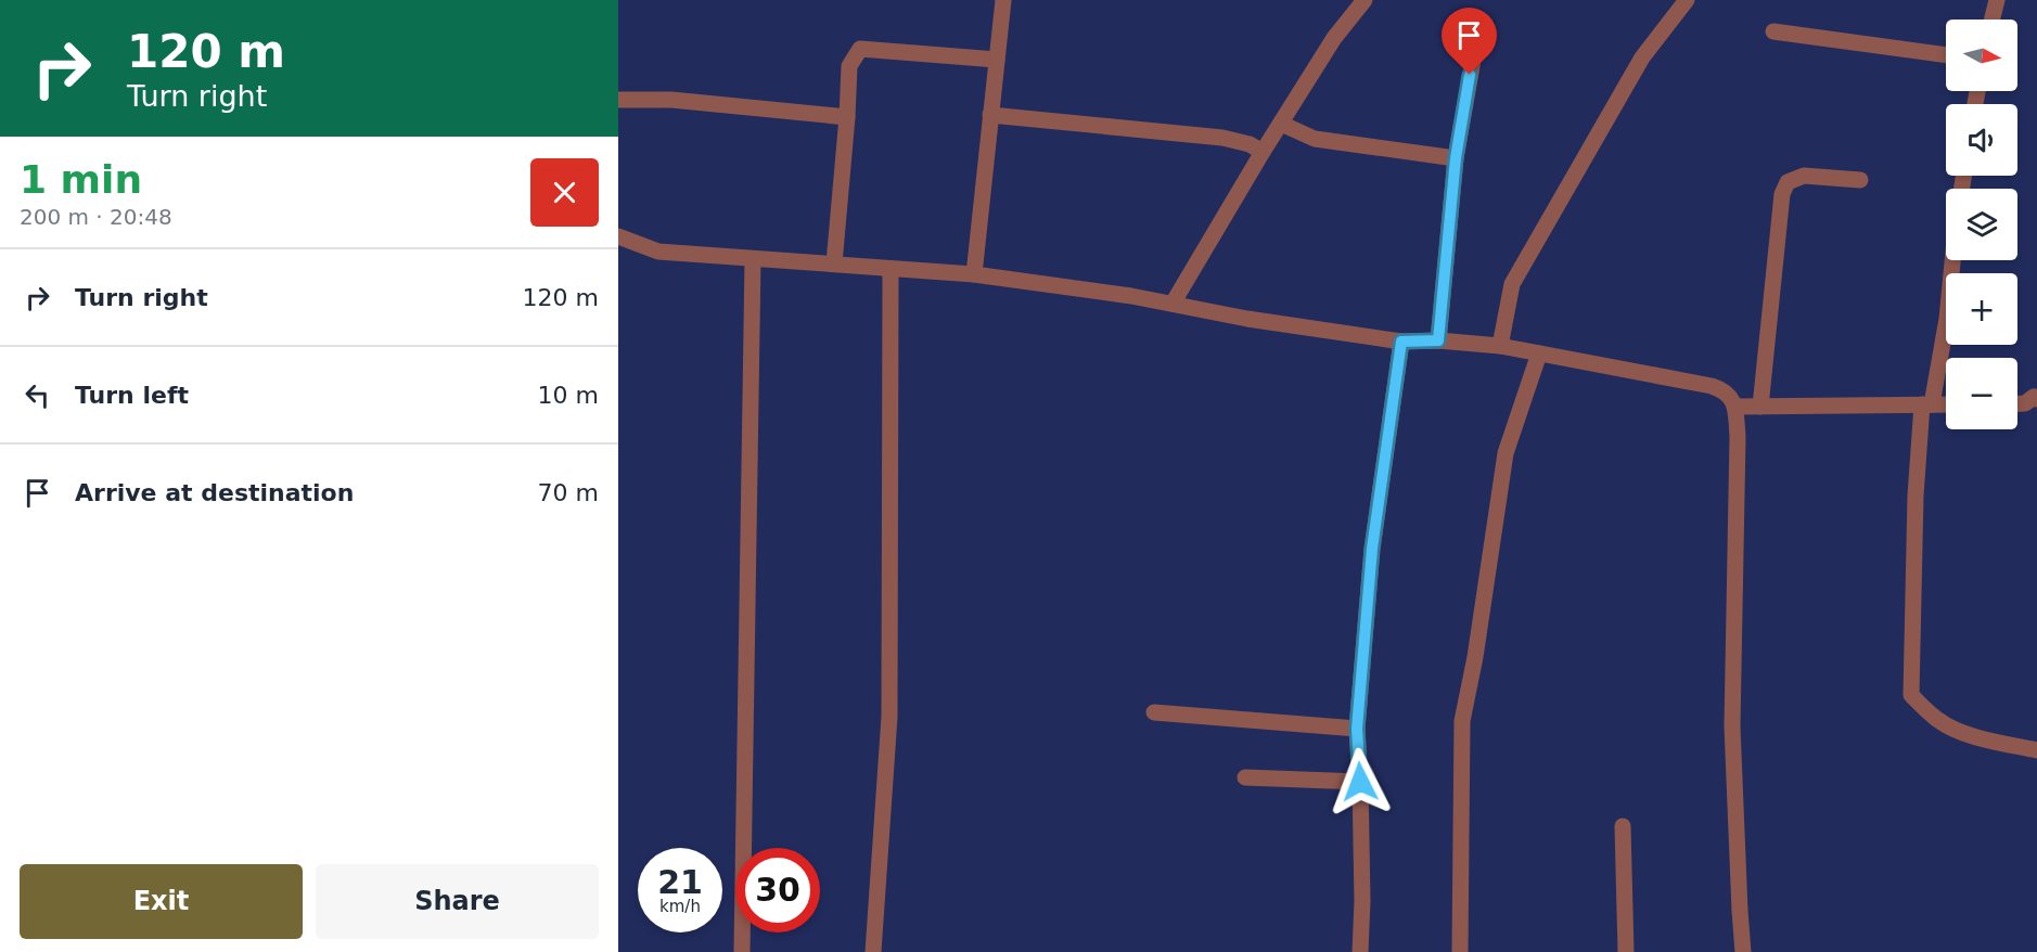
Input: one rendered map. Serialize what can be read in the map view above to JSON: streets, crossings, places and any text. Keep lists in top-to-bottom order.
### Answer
{
  "north": "right",
  "page": {
    "turn": ["120 m", "Turn right"],
    "map_buttons": ["+", "−"],
    "heading": ["1 min", "200 m · 20:48"],
    "list": [
      {
        "name": "Turn right",
        "value": "120 m"
      },
      {
        "name": "Turn left",
        "value": "10 m"
      },
      {
        "name": "Arrive at destination",
        "value": "70 m"
      }
    ],
    "speed": "21 km/h",
    "limit": "30",
    "buttons": ["Exit", "Share"]
  }
}
